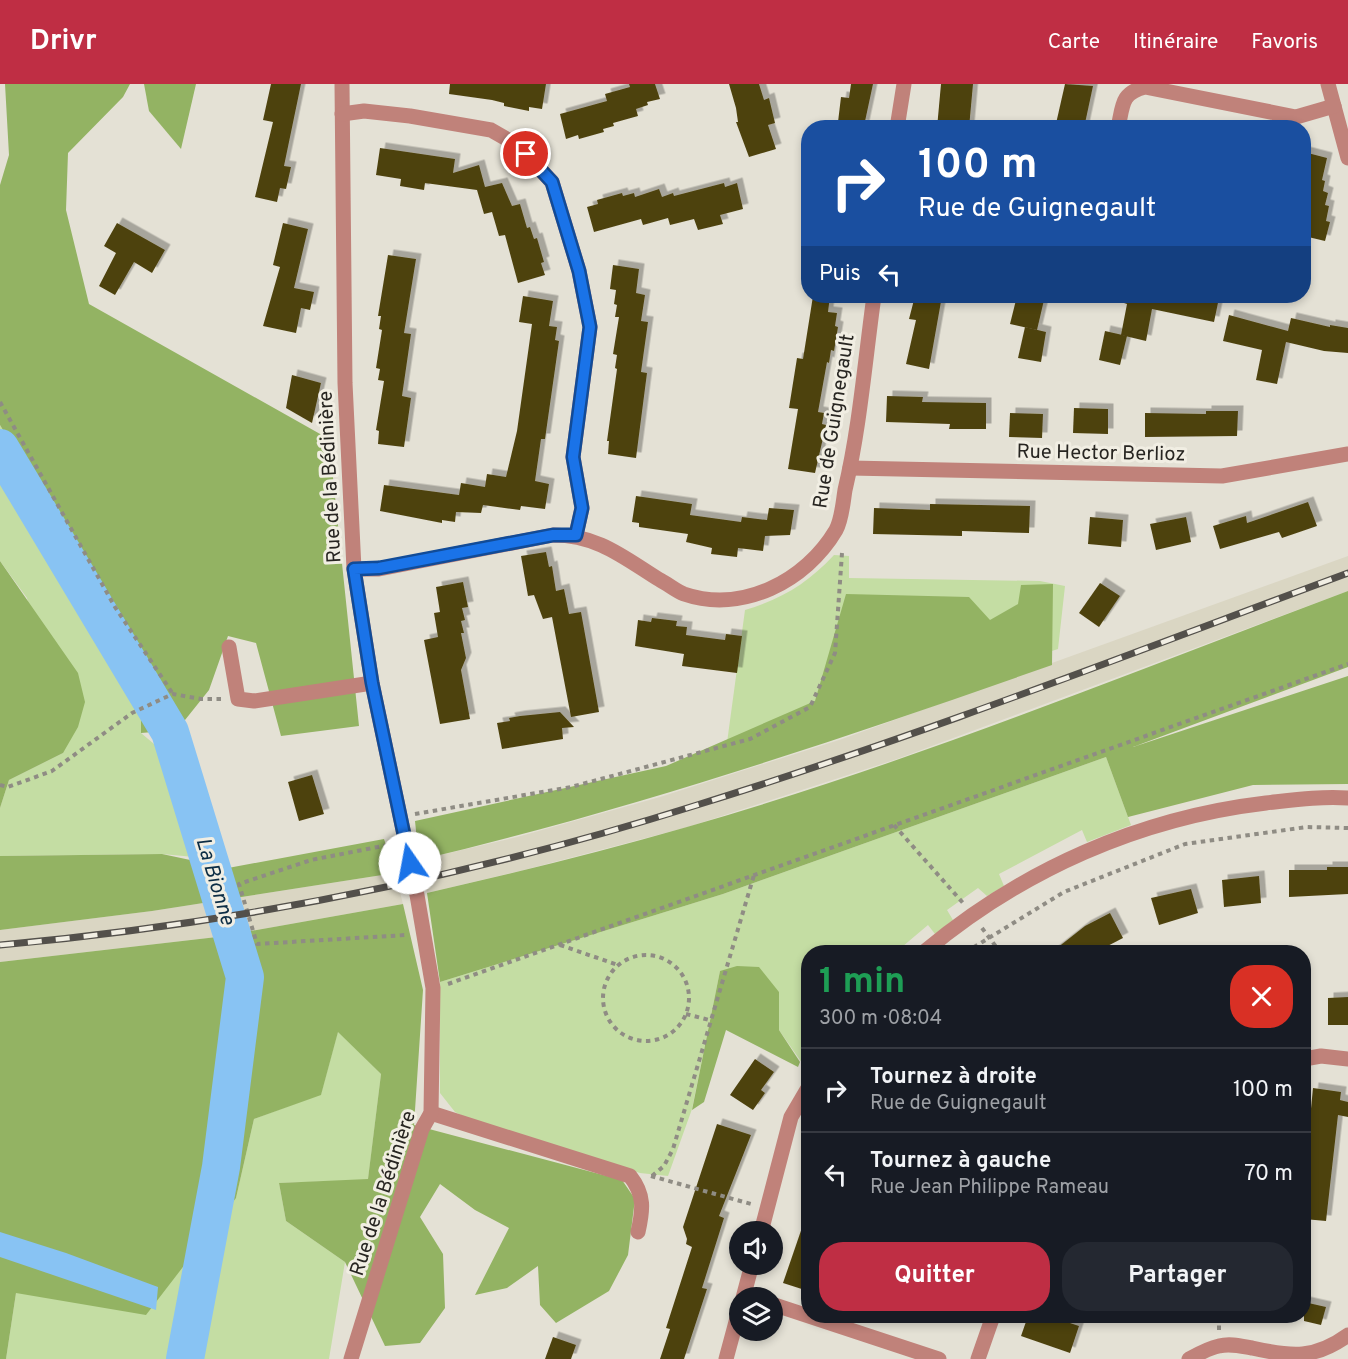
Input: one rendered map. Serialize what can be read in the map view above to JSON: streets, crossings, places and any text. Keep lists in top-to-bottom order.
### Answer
{
  "streets": {
    "street": ["Rue de Guignegault", "Rue Hector Berlioz", "Rue de la Bédinière"]
  },
  "crossings": [
    ["Rue de Guignegault", "Rue Hector Berlioz"],
    ["Rue de Guignegault", "Rue de la Bédinière"]
  ],
  "water": ["La Bionne"],
  "page": {
    "header": "Drivr",
    "nav": ["Carte", "Itinéraire", "Favoris"],
    "turn": ["100 m", "Rue de Guignegault"],
    "then": "Puis",
    "heading": ["1 min", "300 m · 08:04"],
    "list": [
      {
        "name": "Tournez à droite",
        "note": "Rue de Guignegault",
        "value": "100 m"
      },
      {
        "name": "Tournez à gauche",
        "note": "Rue Jean Philippe Rameau",
        "value": "70 m"
      }
    ],
    "buttons": ["Quitter", "Partager"]
  }
}
